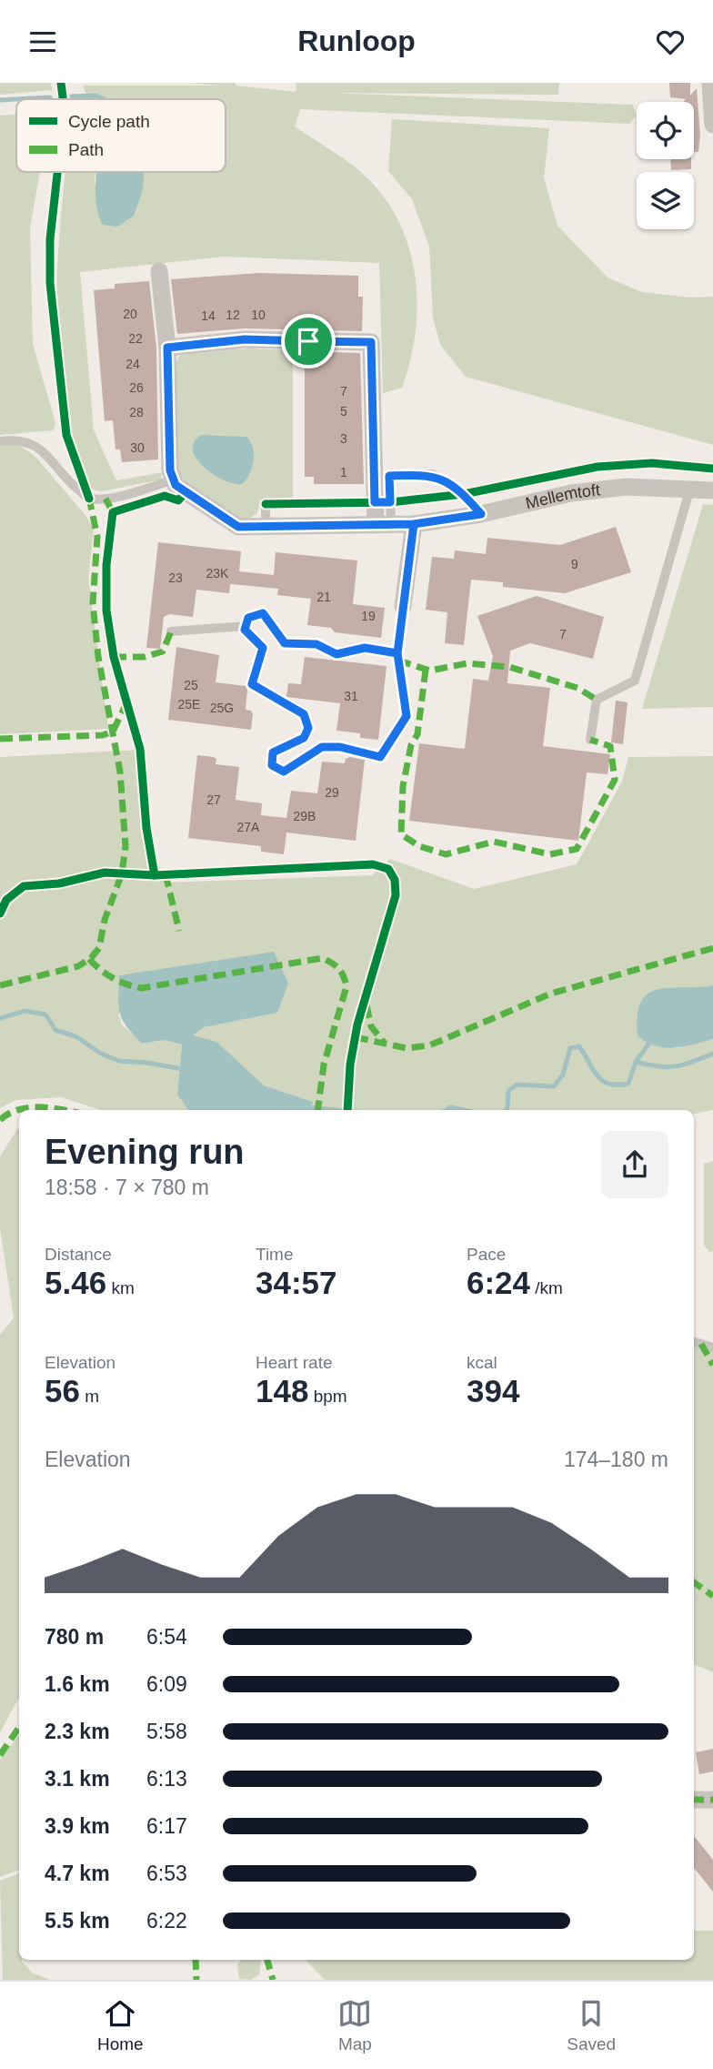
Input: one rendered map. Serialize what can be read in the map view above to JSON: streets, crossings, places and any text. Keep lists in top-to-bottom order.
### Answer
{
  "streets": {
    "street": ["Mellemtoft"]
  },
  "house_numbers": [
    "20",
    "12",
    "10",
    "14",
    "22",
    "24",
    "26",
    "7",
    "5",
    "28",
    "3",
    "30",
    "1",
    "9",
    "23K",
    "23",
    "21",
    "19",
    "7",
    "25",
    "31",
    "25E",
    "25G",
    "29",
    "27",
    "29B",
    "27A"
  ],
  "legend": ["Cycle path", "Path"],
  "page": {
    "header": "Runloop",
    "heading": ["Evening run", "18:58 · 7 × 780 m"],
    "stats": [
      ["Distance", "5.46 km"],
      ["Time", "34:57"],
      ["Pace", "6:24 /km"],
      ["Elevation", "56 m"],
      ["Heart rate", "148 bpm"],
      ["kcal", "394"]
    ],
    "chart": ["Elevation", "174–180 m"],
    "list": [
      {
        "name": "780 m",
        "note": "6:54"
      },
      {
        "name": "1.6 km",
        "note": "6:09"
      },
      {
        "name": "2.3 km",
        "note": "5:58"
      },
      {
        "name": "3.1 km",
        "note": "6:13"
      },
      {
        "name": "3.9 km",
        "note": "6:17"
      },
      {
        "name": "4.7 km",
        "note": "6:53"
      },
      {
        "name": "5.5 km",
        "note": "6:22"
      }
    ],
    "tabs": ["Home", "Map", "Saved"]
  }
}
